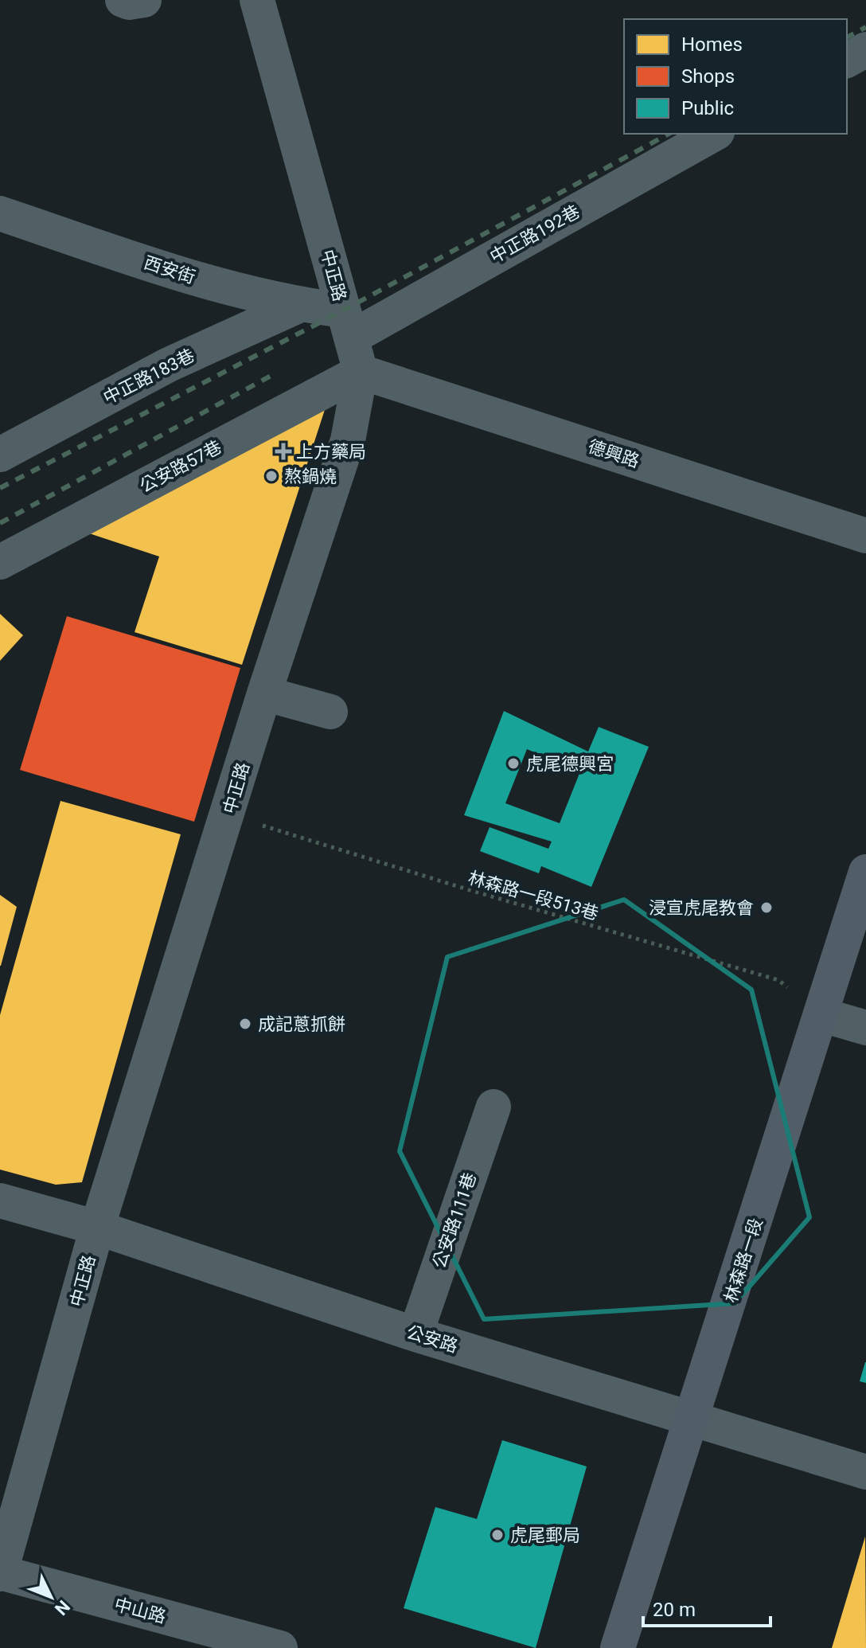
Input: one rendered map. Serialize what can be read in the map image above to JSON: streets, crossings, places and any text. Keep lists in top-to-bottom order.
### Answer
{
  "streets": {
    "main road": ["林森路一段"],
    "street": [
      "中正路192巷",
      "西安街",
      "中正路",
      "中正路183巷",
      "德興路",
      "公安路57巷",
      "公安路111巷",
      "公安路",
      "中山路"
    ],
    "path": ["林森路一段513巷"]
  },
  "crossings": [
    ["中正路192巷", "西安街"],
    ["中正路192巷", "中正路"],
    ["西安街", "中正路"],
    ["西安街", "中正路183巷"],
    ["中正路", "德興路"],
    ["中正路", "公安路57巷"],
    ["中正路", "林森路一段513巷"],
    ["中正路", "公安路"],
    ["中正路", "中山路"],
    ["德興路", "公安路57巷"],
    ["林森路一段513巷", "林森路一段"],
    ["公安路111巷", "公安路"],
    ["林森路一段", "公安路"]
  ],
  "places": {
    "health": ["上方藥局"],
    "other": [
      "熬鍋燒",
      "虎尾德興宮",
      "浸宣虎尾教會",
      "成記蔥抓餅",
      "虎尾郵局"
    ]
  },
  "legend": ["Homes", "Shops", "Public"],
  "scale_bar": "20 m",
  "north": "bottom right"
}
